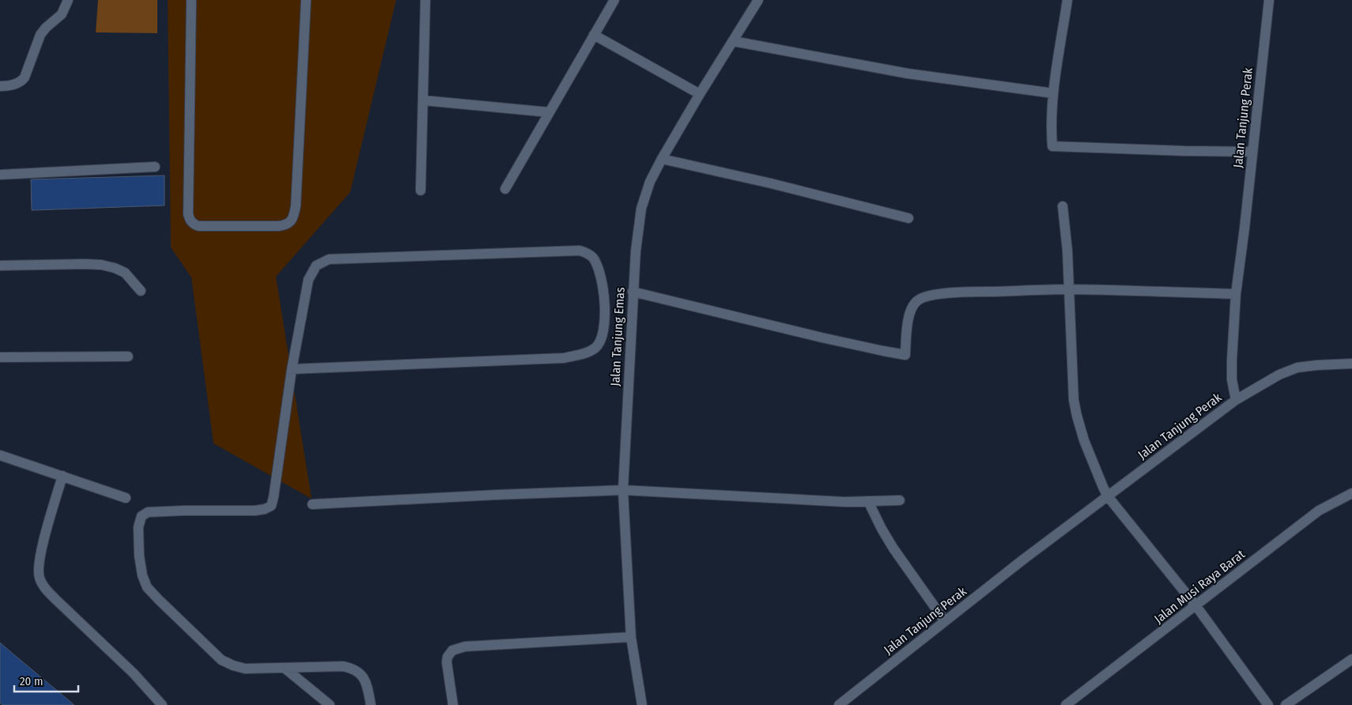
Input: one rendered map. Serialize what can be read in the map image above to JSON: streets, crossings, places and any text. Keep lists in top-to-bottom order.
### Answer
{
  "streets": {
    "street": ["Jalan Tanjung Perak", "Jalan Tanjung Emas", "Jalan Musi Raya Barat"]
  },
  "scale_bar": "20 m"
}
